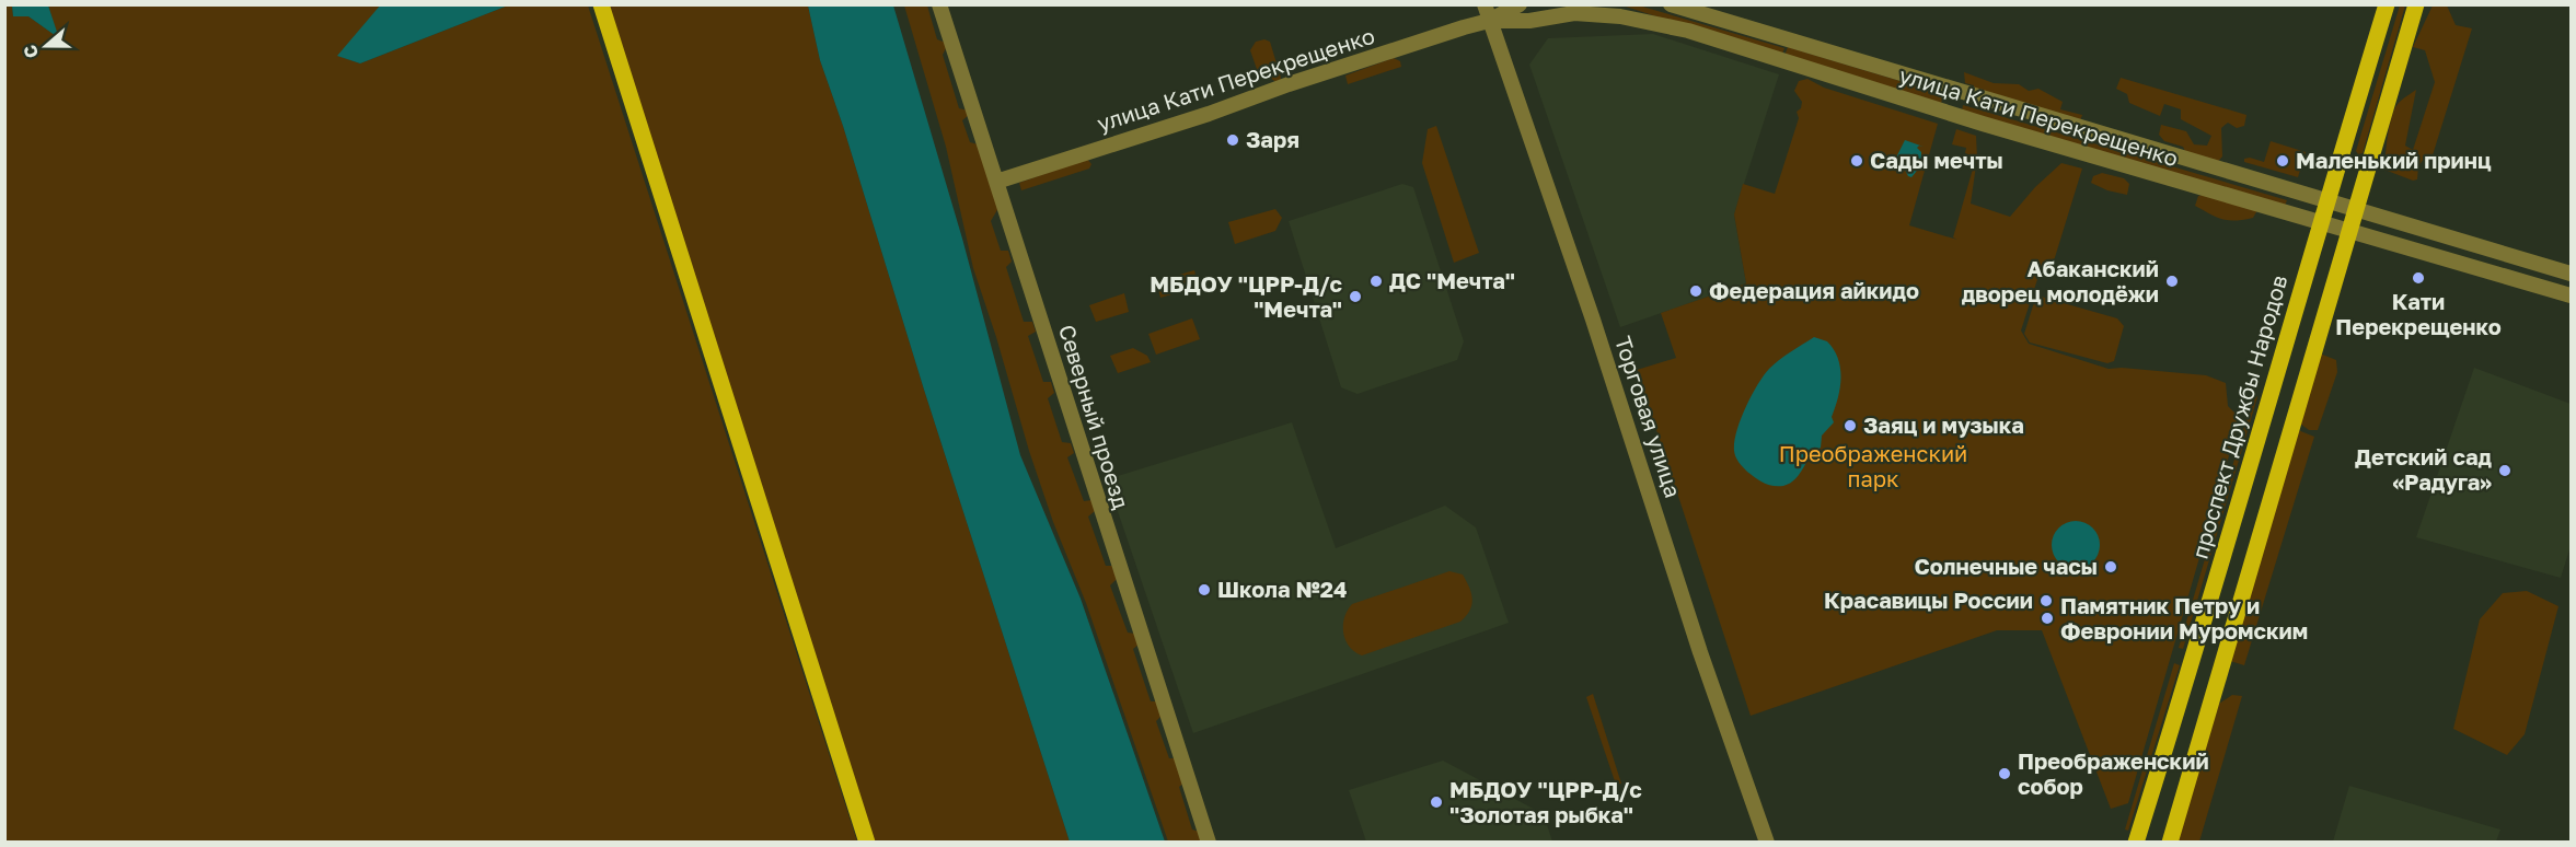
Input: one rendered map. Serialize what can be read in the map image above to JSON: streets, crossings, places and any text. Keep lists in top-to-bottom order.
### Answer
{
  "streets": {
    "main road": ["проспект Дружбы Народов"],
    "street": ["улица Кати Перекрещенко", "Северный проезд", "Торговая улица"]
  },
  "crossings": [
    ["улица Кати Перекрещенко", "Северный проезд"],
    ["улица Кати Перекрещенко", "Торговая улица"],
    ["улица Кати Перекрещенко", "проспект Дружбы Народов"]
  ],
  "parks": ["Преображенский парк"],
  "places": [
    "Заря",
    "Сады мечты",
    "Маленький принц",
    "Кати Перекрещенко",
    "ДС \"Мечта\"",
    "Абаканский дворец молодёжи",
    "Федерация айкидо",
    "МБДОУ \"ЦРР-Д/с \"Мечта\"",
    "Заяц и музыка",
    "Детский сад «Радуга»",
    "Солнечные часы",
    "Школа №24",
    "Красавицы России",
    "Памятник Петру и Февронии Муромским",
    "Преображенский собор",
    "МБДОУ \"ЦРР-Д/с \"Золотая рыбка\""
  ],
  "north": "left"
}
